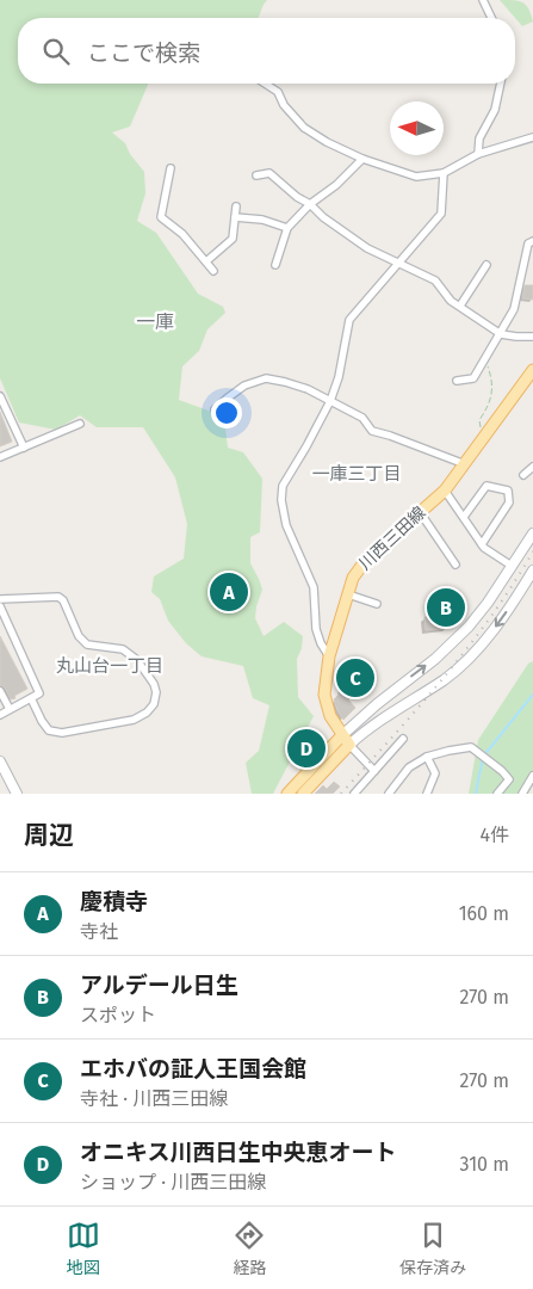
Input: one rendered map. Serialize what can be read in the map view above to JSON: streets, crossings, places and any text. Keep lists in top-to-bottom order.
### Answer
{
  "streets": {
    "main road": ["川西三田線"]
  },
  "districts": ["一庫", "一庫三丁目", "丸山台一丁目"],
  "north": "left",
  "page": {
    "search": "ここで検索",
    "pins": [
      "A",
      "B",
      "C",
      "D"
    ],
    "heading": ["周辺", "4件"],
    "list": [
      {
        "mark": "A",
        "name": "慶積寺",
        "note": "寺社",
        "value": "160 m"
      },
      {
        "mark": "B",
        "name": "アルデール日生",
        "note": "スポット",
        "value": "270 m"
      },
      {
        "mark": "C",
        "name": "エホバの証人王国会館",
        "note": "寺社 · 川西三田線",
        "value": "270 m"
      },
      {
        "mark": "D",
        "name": "オニキス川西日生中央恵オート",
        "note": "ショップ · 川西三田線",
        "value": "310 m"
      }
    ],
    "nav": ["地図", "経路", "保存済み"]
  }
}
